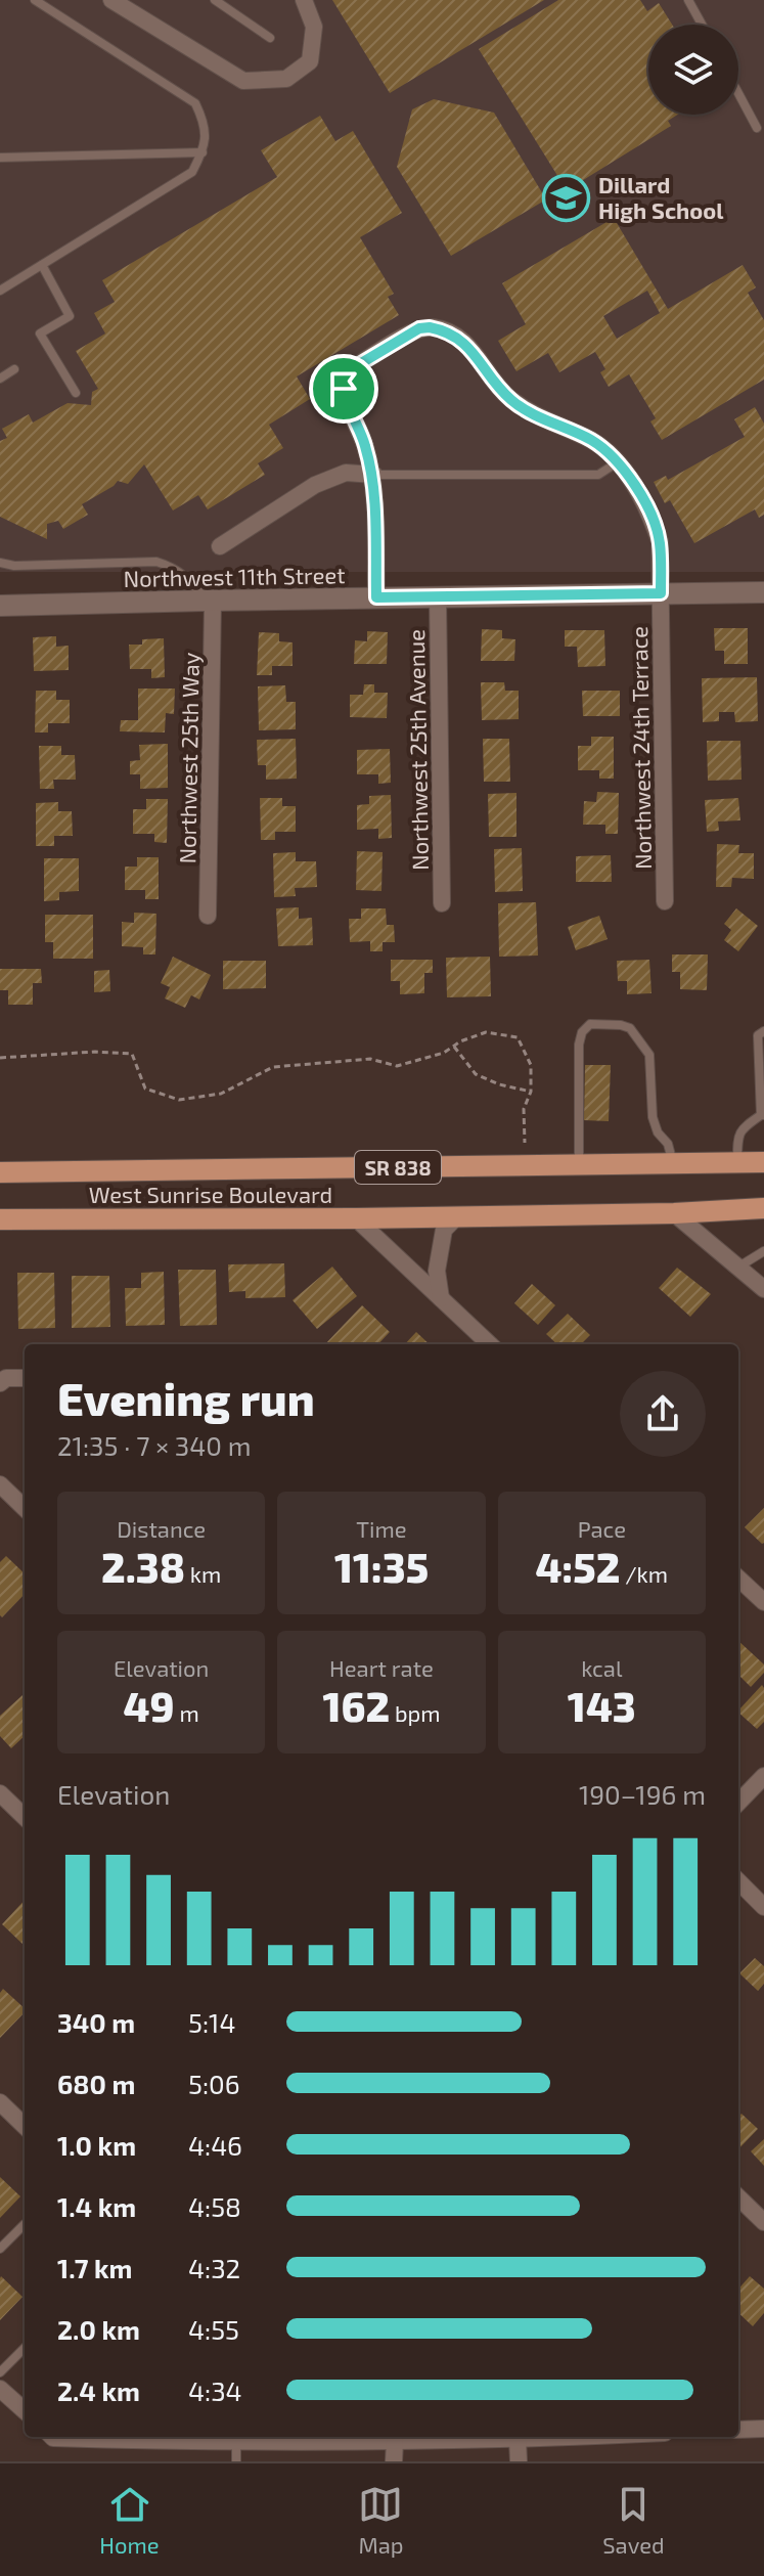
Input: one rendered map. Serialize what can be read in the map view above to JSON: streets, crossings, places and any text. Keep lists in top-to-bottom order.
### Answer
{
  "streets": {
    "main road": ["SR 838", "West Sunrise Boulevard"],
    "street": [
      "Northwest 11th Street",
      "Northwest 24th Terrace",
      "Northwest 25th Avenue",
      "Northwest 25th Way"
    ]
  },
  "crossings": [
    ["Northwest 11th Street", "Northwest 24th Terrace"],
    ["Northwest 11th Street", "Northwest 25th Avenue"],
    ["Northwest 11th Street", "Northwest 25th Way"]
  ],
  "places": {
    "school or university": ["Dillard High School"]
  },
  "page": {
    "heading": ["Evening run", "21:35 · 7 × 340 m"],
    "stats": [
      ["Distance", "2.38 km"],
      ["Time", "11:35"],
      ["Pace", "4:52 /km"],
      ["Elevation", "49 m"],
      ["Heart rate", "162 bpm"],
      ["kcal", "143"]
    ],
    "chart": ["Elevation", "190–196 m"],
    "list": [
      {
        "name": "340 m",
        "note": "5:14"
      },
      {
        "name": "680 m",
        "note": "5:06"
      },
      {
        "name": "1.0 km",
        "note": "4:46"
      },
      {
        "name": "1.4 km",
        "note": "4:58"
      },
      {
        "name": "1.7 km",
        "note": "4:32"
      },
      {
        "name": "2.0 km",
        "note": "4:55"
      },
      {
        "name": "2.4 km",
        "note": "4:34"
      }
    ],
    "tabs": ["Home", "Map", "Saved"]
  }
}
